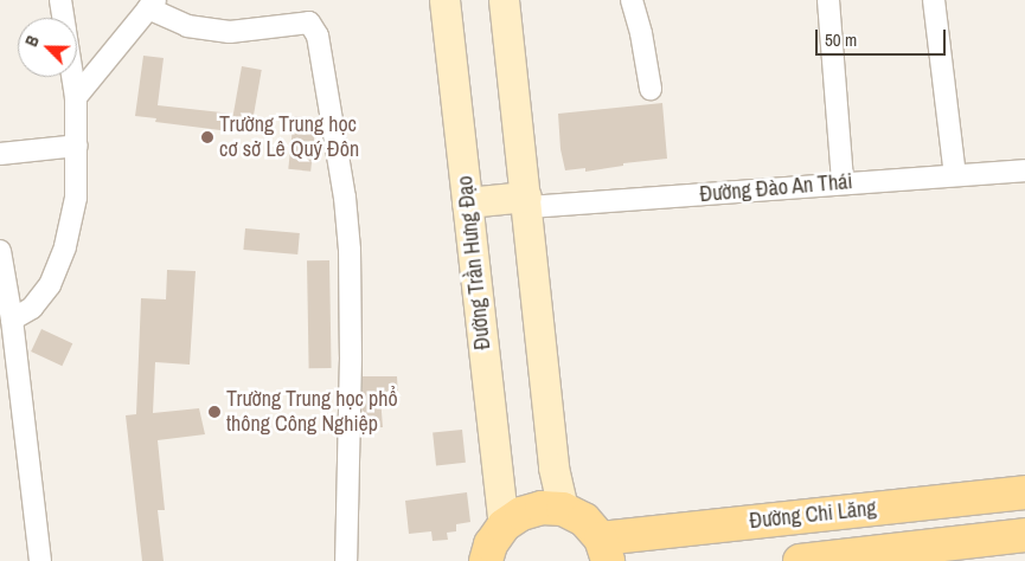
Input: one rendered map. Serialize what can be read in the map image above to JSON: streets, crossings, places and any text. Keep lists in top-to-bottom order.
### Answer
{
  "streets": {
    "main road": ["Đường Trần Hưng Đạo", "Đường Chi Lăng"],
    "street": ["Đường Đào An Thái"]
  },
  "places": ["Trường Trung học cơ sở Lê Quý Đôn", "Trường Trung học phổ thông Công Nghiệp"],
  "scale_bar": "50 m",
  "north": "top left"
}
